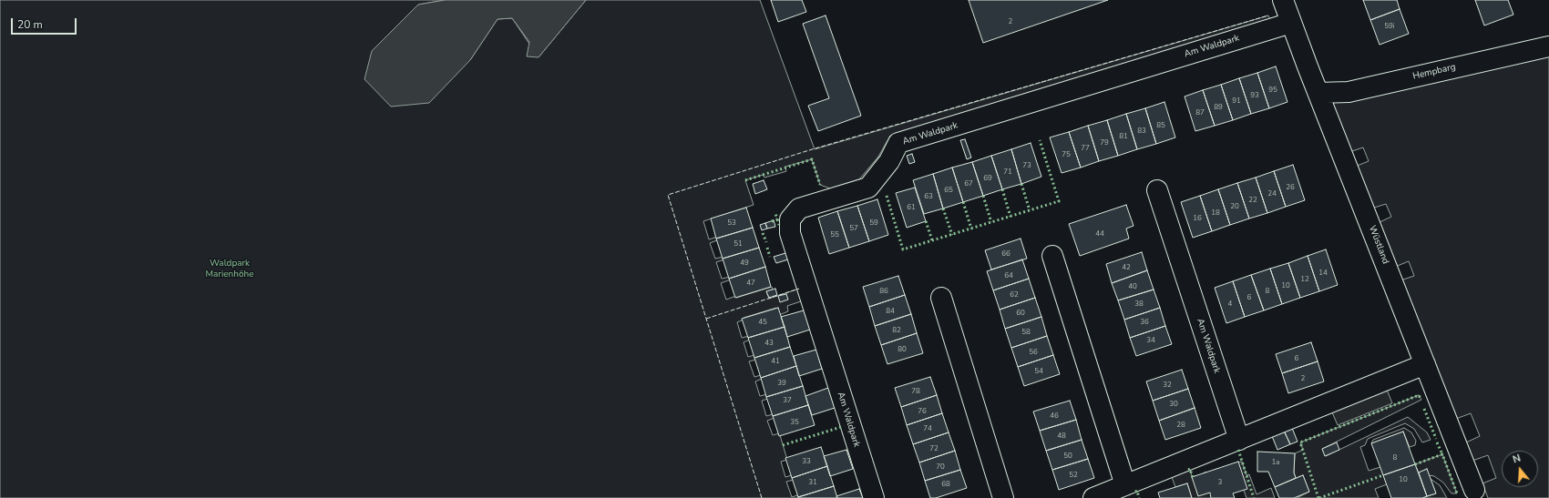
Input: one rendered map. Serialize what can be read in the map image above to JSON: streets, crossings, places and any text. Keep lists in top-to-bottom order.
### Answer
{
  "streets": {
    "street": ["Am Waldpark", "Hempbarg", "Wüstland"]
  },
  "crossings": [
    ["Am Waldpark", "Wüstland"],
    ["Hempbarg", "Wüstland"]
  ],
  "parks": ["Waldpark Marienhöhe"],
  "house_numbers": [
    "2",
    "59i",
    "95",
    "93",
    "91",
    "89",
    "87",
    "85",
    "83",
    "81",
    "79",
    "77",
    "75",
    "73",
    "71",
    "69",
    "67",
    "26",
    "65",
    "24",
    "63",
    "22",
    "20",
    "61",
    "18",
    "16",
    "53",
    "59",
    "57",
    "44",
    "55",
    "51",
    "66",
    "49",
    "42",
    "14",
    "64",
    "12",
    "47",
    "10",
    "40",
    "86",
    "8",
    "62",
    "6",
    "38",
    "4",
    "84",
    "60",
    "45",
    "36",
    "82",
    "58",
    "34",
    "43",
    "80",
    "56",
    "6",
    "41",
    "54",
    "2",
    "39",
    "32",
    "78",
    "37",
    "30",
    "76",
    "46",
    "35",
    "28",
    "74",
    "48",
    "72",
    "50",
    "8",
    "33",
    "1a",
    "70",
    "52",
    "10",
    "31",
    "3",
    "68"
  ],
  "scale_bar": "20 m",
  "north": "top"
}
